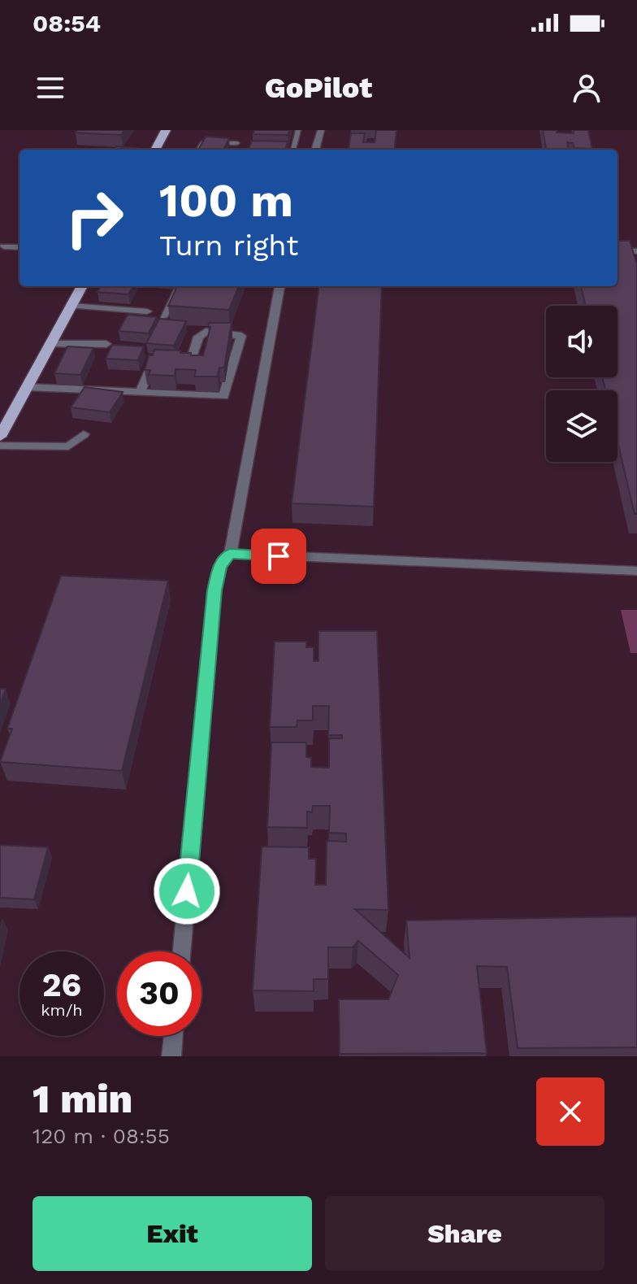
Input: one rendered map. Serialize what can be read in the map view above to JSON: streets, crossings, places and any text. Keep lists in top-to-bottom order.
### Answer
{
  "page": {
    "status": "08:54",
    "header": "GoPilot",
    "turn": ["100 m", "Turn right"],
    "speed": "26 km/h",
    "limit": "30",
    "heading": ["1 min", "120 m · 08:55"],
    "buttons": ["Exit", "Share"]
  }
}
